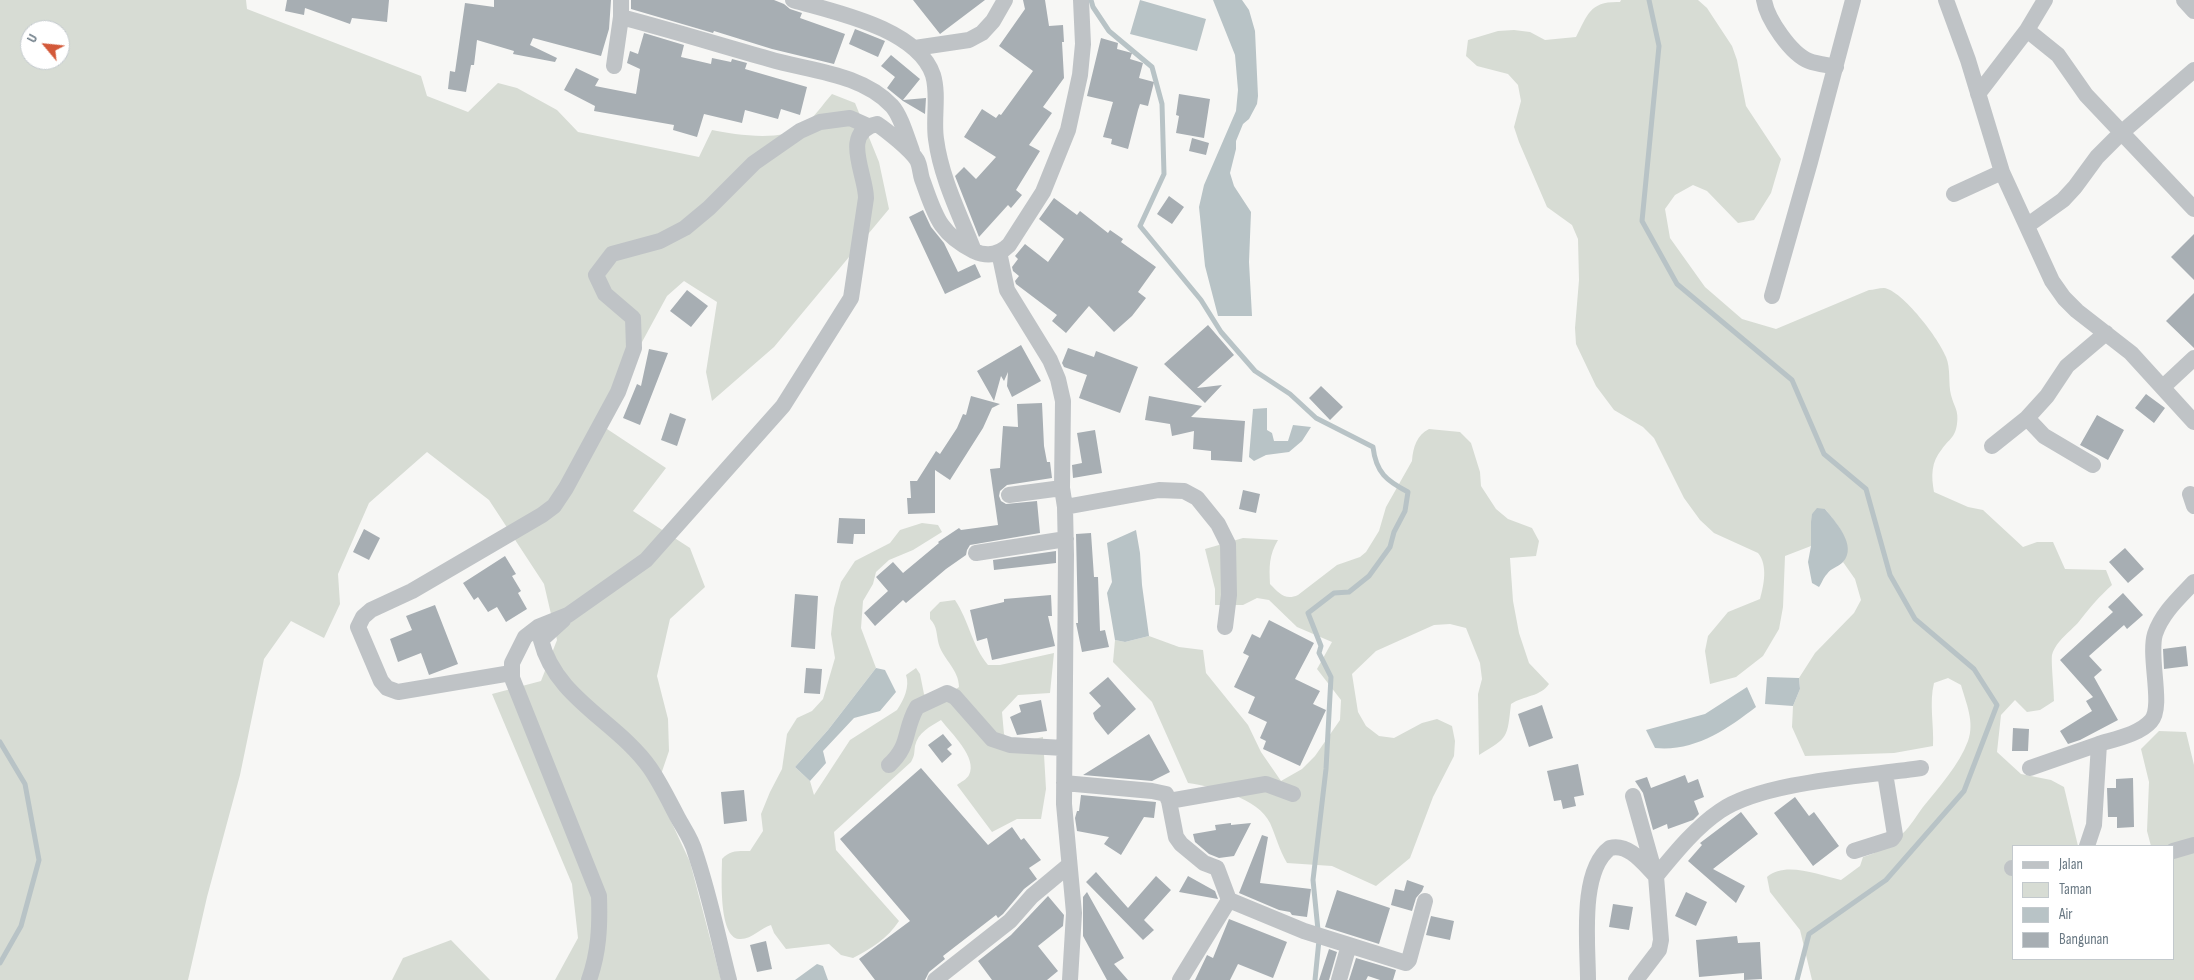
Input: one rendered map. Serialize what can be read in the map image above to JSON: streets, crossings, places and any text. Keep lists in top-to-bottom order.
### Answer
{
  "legend": [
    "Jalan",
    "Taman",
    "Air",
    "Bangunan"
  ],
  "north": "top left"
}
